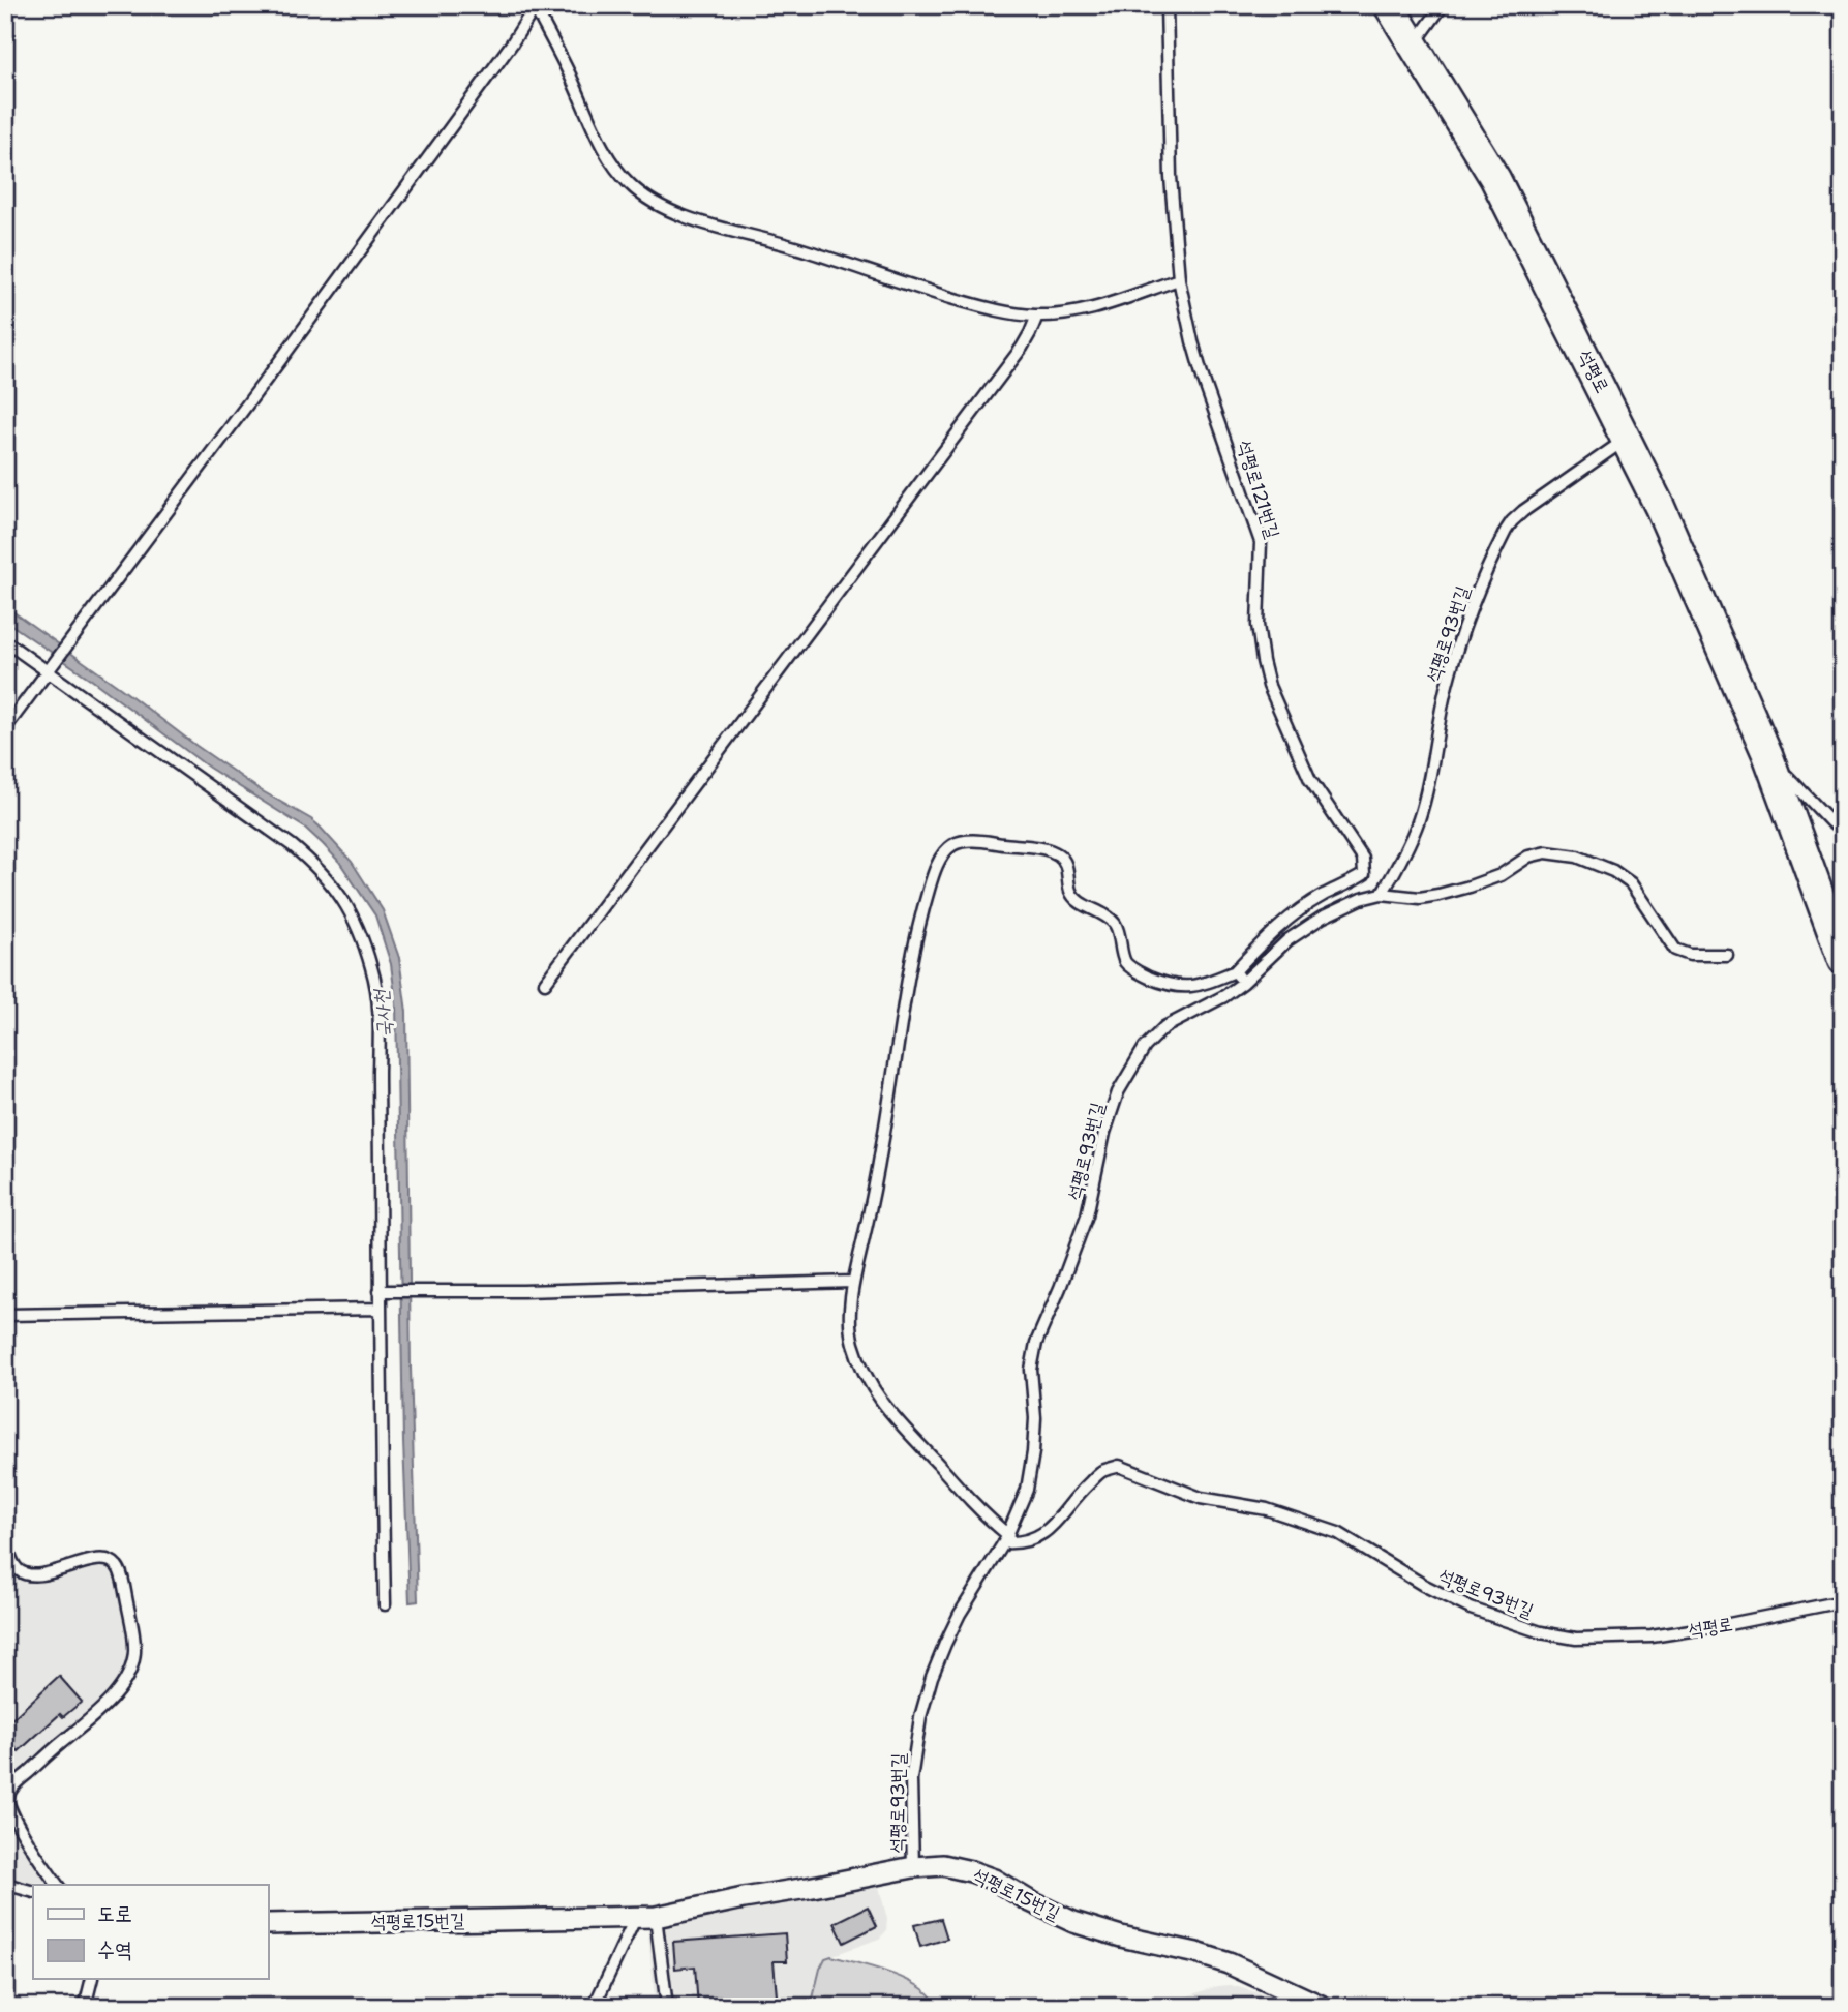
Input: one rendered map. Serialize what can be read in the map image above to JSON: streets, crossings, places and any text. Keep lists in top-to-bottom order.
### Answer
{
  "streets": {
    "street": ["석평로", "석평로15번길"],
    "lane": ["석평로121번길", "석평로93번길"]
  },
  "crossings": [
    ["석평로", "석평로93번길"],
    ["석평로93번길", "석평로15번길"]
  ],
  "water": ["국사천"],
  "legend": ["도로", "수역"]
}
